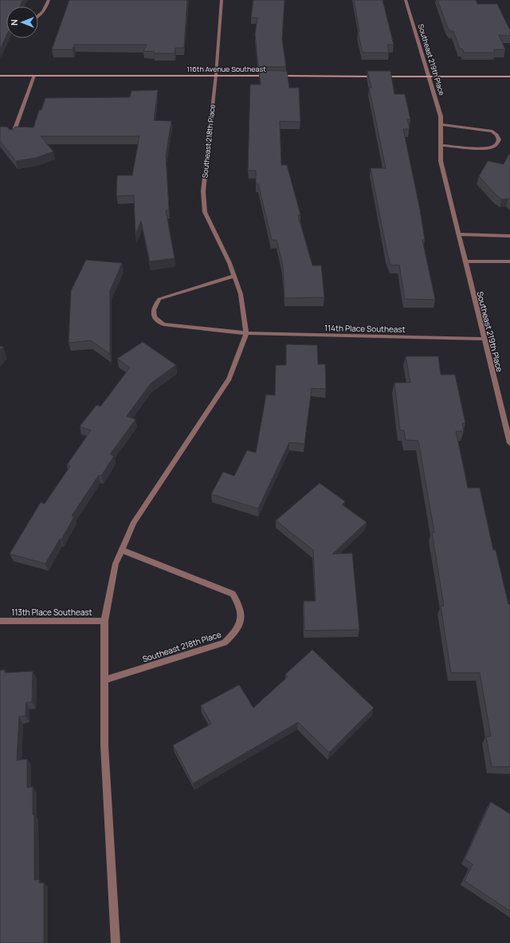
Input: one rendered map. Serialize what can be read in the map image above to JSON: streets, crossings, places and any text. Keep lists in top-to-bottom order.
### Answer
{
  "streets": {
    "main road": ["116th Avenue Southeast"],
    "street": [
      "Southeast 219th Place",
      "Southeast 218th Place",
      "114th Place Southeast",
      "113th Place Southeast"
    ]
  },
  "crossings": [
    ["Southeast 219th Place", "116th Avenue Southeast"],
    ["Southeast 219th Place", "114th Place Southeast"],
    ["116th Avenue Southeast", "Southeast 218th Place"],
    ["Southeast 218th Place", "114th Place Southeast"],
    ["Southeast 218th Place", "113th Place Southeast"]
  ],
  "north": "left"
}
